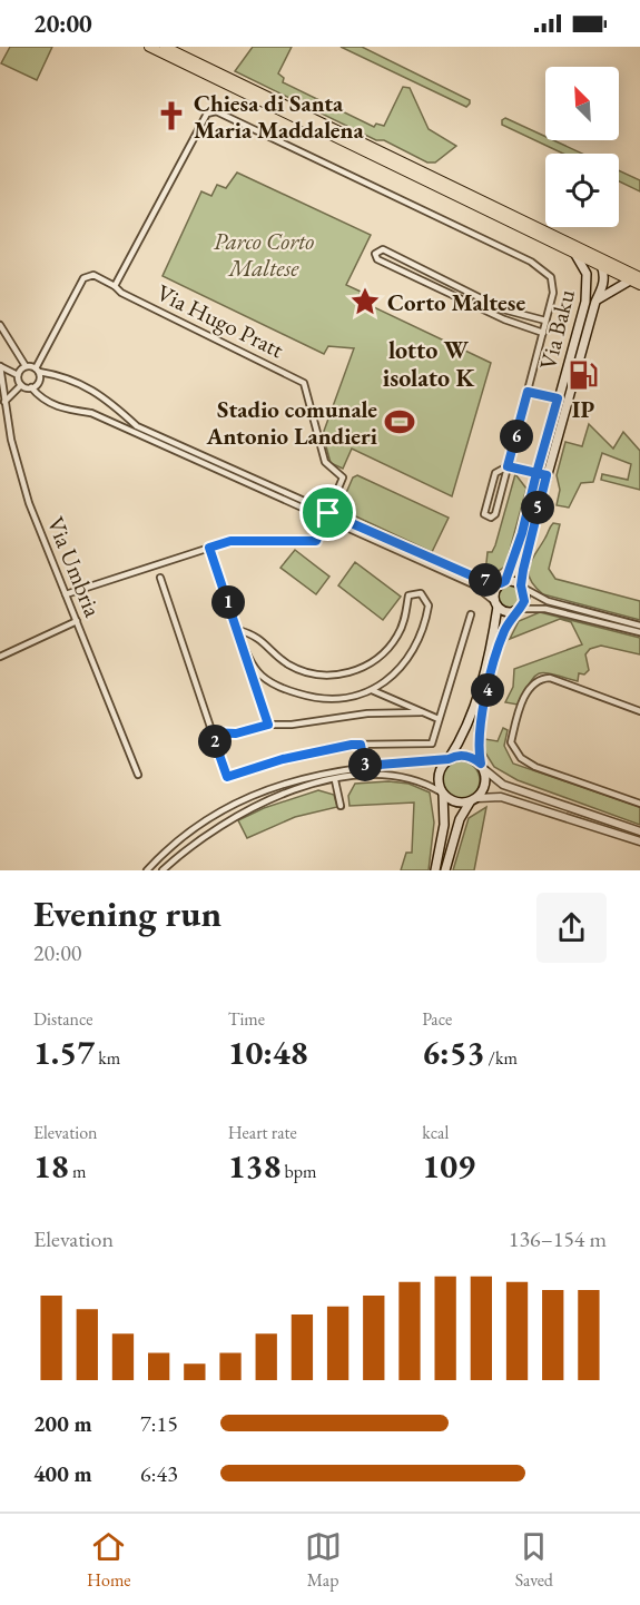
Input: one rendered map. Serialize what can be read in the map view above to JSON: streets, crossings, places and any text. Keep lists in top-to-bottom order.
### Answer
{
  "streets": {
    "main road": ["Via Baku"],
    "street": ["Via Hugo Pratt", "Via Umbria"]
  },
  "districts": ["lotto W isolato K"],
  "parks": ["Parco Corto Maltese"],
  "places": {
    "church": ["Chiesa di Santa Maria Maddalena"],
    "place": ["Corto Maltese"],
    "fuel station": ["IP"],
    "sports": ["Stadio comunale Antonio Landieri"]
  },
  "north": "top left",
  "page": {
    "status": "20:00",
    "pins": [
      "6",
      "5",
      "7",
      "1",
      "4",
      "2",
      "3"
    ],
    "heading": ["Evening run", "20:00"],
    "stats": [
      ["Distance", "1.57 km"],
      ["Time", "10:48"],
      ["Pace", "6:53 /km"],
      ["Elevation", "18 m"],
      ["Heart rate", "138 bpm"],
      ["kcal", "109"]
    ],
    "chart": ["Elevation", "136–154 m"],
    "list": [
      {
        "name": "200 m",
        "note": "7:15"
      },
      {
        "name": "400 m",
        "note": "6:43"
      }
    ],
    "tabs": ["Home", "Map", "Saved"]
  }
}
